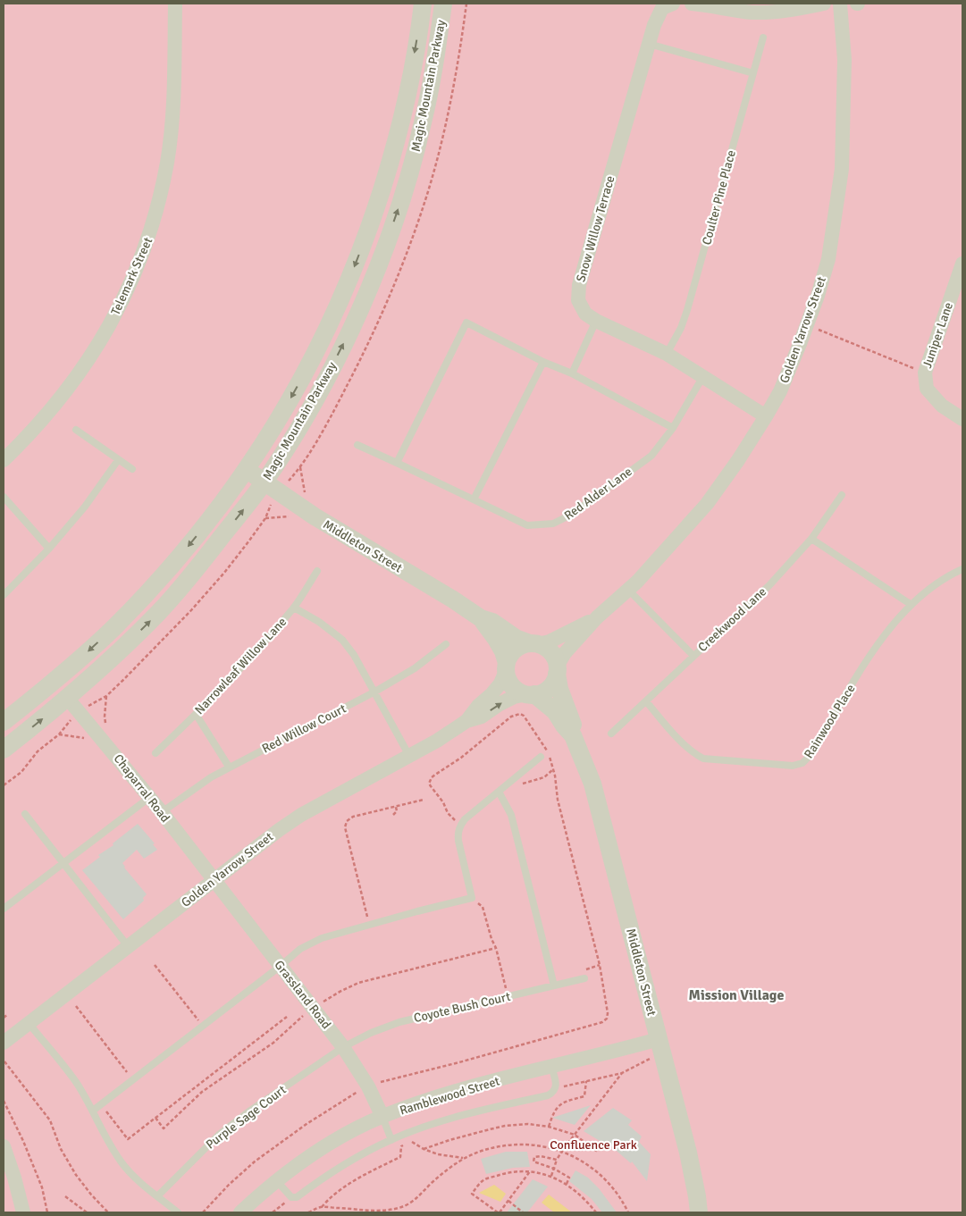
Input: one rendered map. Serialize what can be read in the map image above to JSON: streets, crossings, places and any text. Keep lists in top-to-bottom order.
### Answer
{
  "streets": {
    "street": [
      "Magic Mountain Parkway",
      "Snow Willow Terrace",
      "Telemark Street",
      "Golden Yarrow Street",
      "Juniper Lane",
      "Middleton Street",
      "Chaparral Road",
      "Grassland Road",
      "Ramblewood Street"
    ],
    "lane": [
      "Coulter Pine Place",
      "Red Alder Lane",
      "Creekwood Lane",
      "Narrowleaf Willow Lane",
      "Rainwood Place",
      "Red Willow Court",
      "Coyote Bush Court",
      "Purple Sage Court"
    ]
  },
  "crossings": [
    ["Magic Mountain Parkway", "Middleton Street"],
    ["Magic Mountain Parkway", "Chaparral Road"],
    ["Coulter Pine Place", "Snow Willow Terrace"],
    ["Snow Willow Terrace", "Golden Yarrow Street"],
    ["Snow Willow Terrace", "Red Alder Lane"],
    ["Golden Yarrow Street", "Middleton Street"],
    ["Golden Yarrow Street", "Chaparral Road"],
    ["Golden Yarrow Street", "Grassland Road"],
    ["Middleton Street", "Ramblewood Street"],
    ["Creekwood Lane", "Rainwood Place"],
    ["Red Willow Court", "Chaparral Road"],
    ["Chaparral Road", "Grassland Road"],
    ["Grassland Road", "Coyote Bush Court"],
    ["Grassland Road", "Ramblewood Street"],
    ["Grassland Road", "Purple Sage Court"],
    ["Coyote Bush Court", "Purple Sage Court"]
  ],
  "districts": ["Mission Village"],
  "parks": ["Confluence Park"]
}
